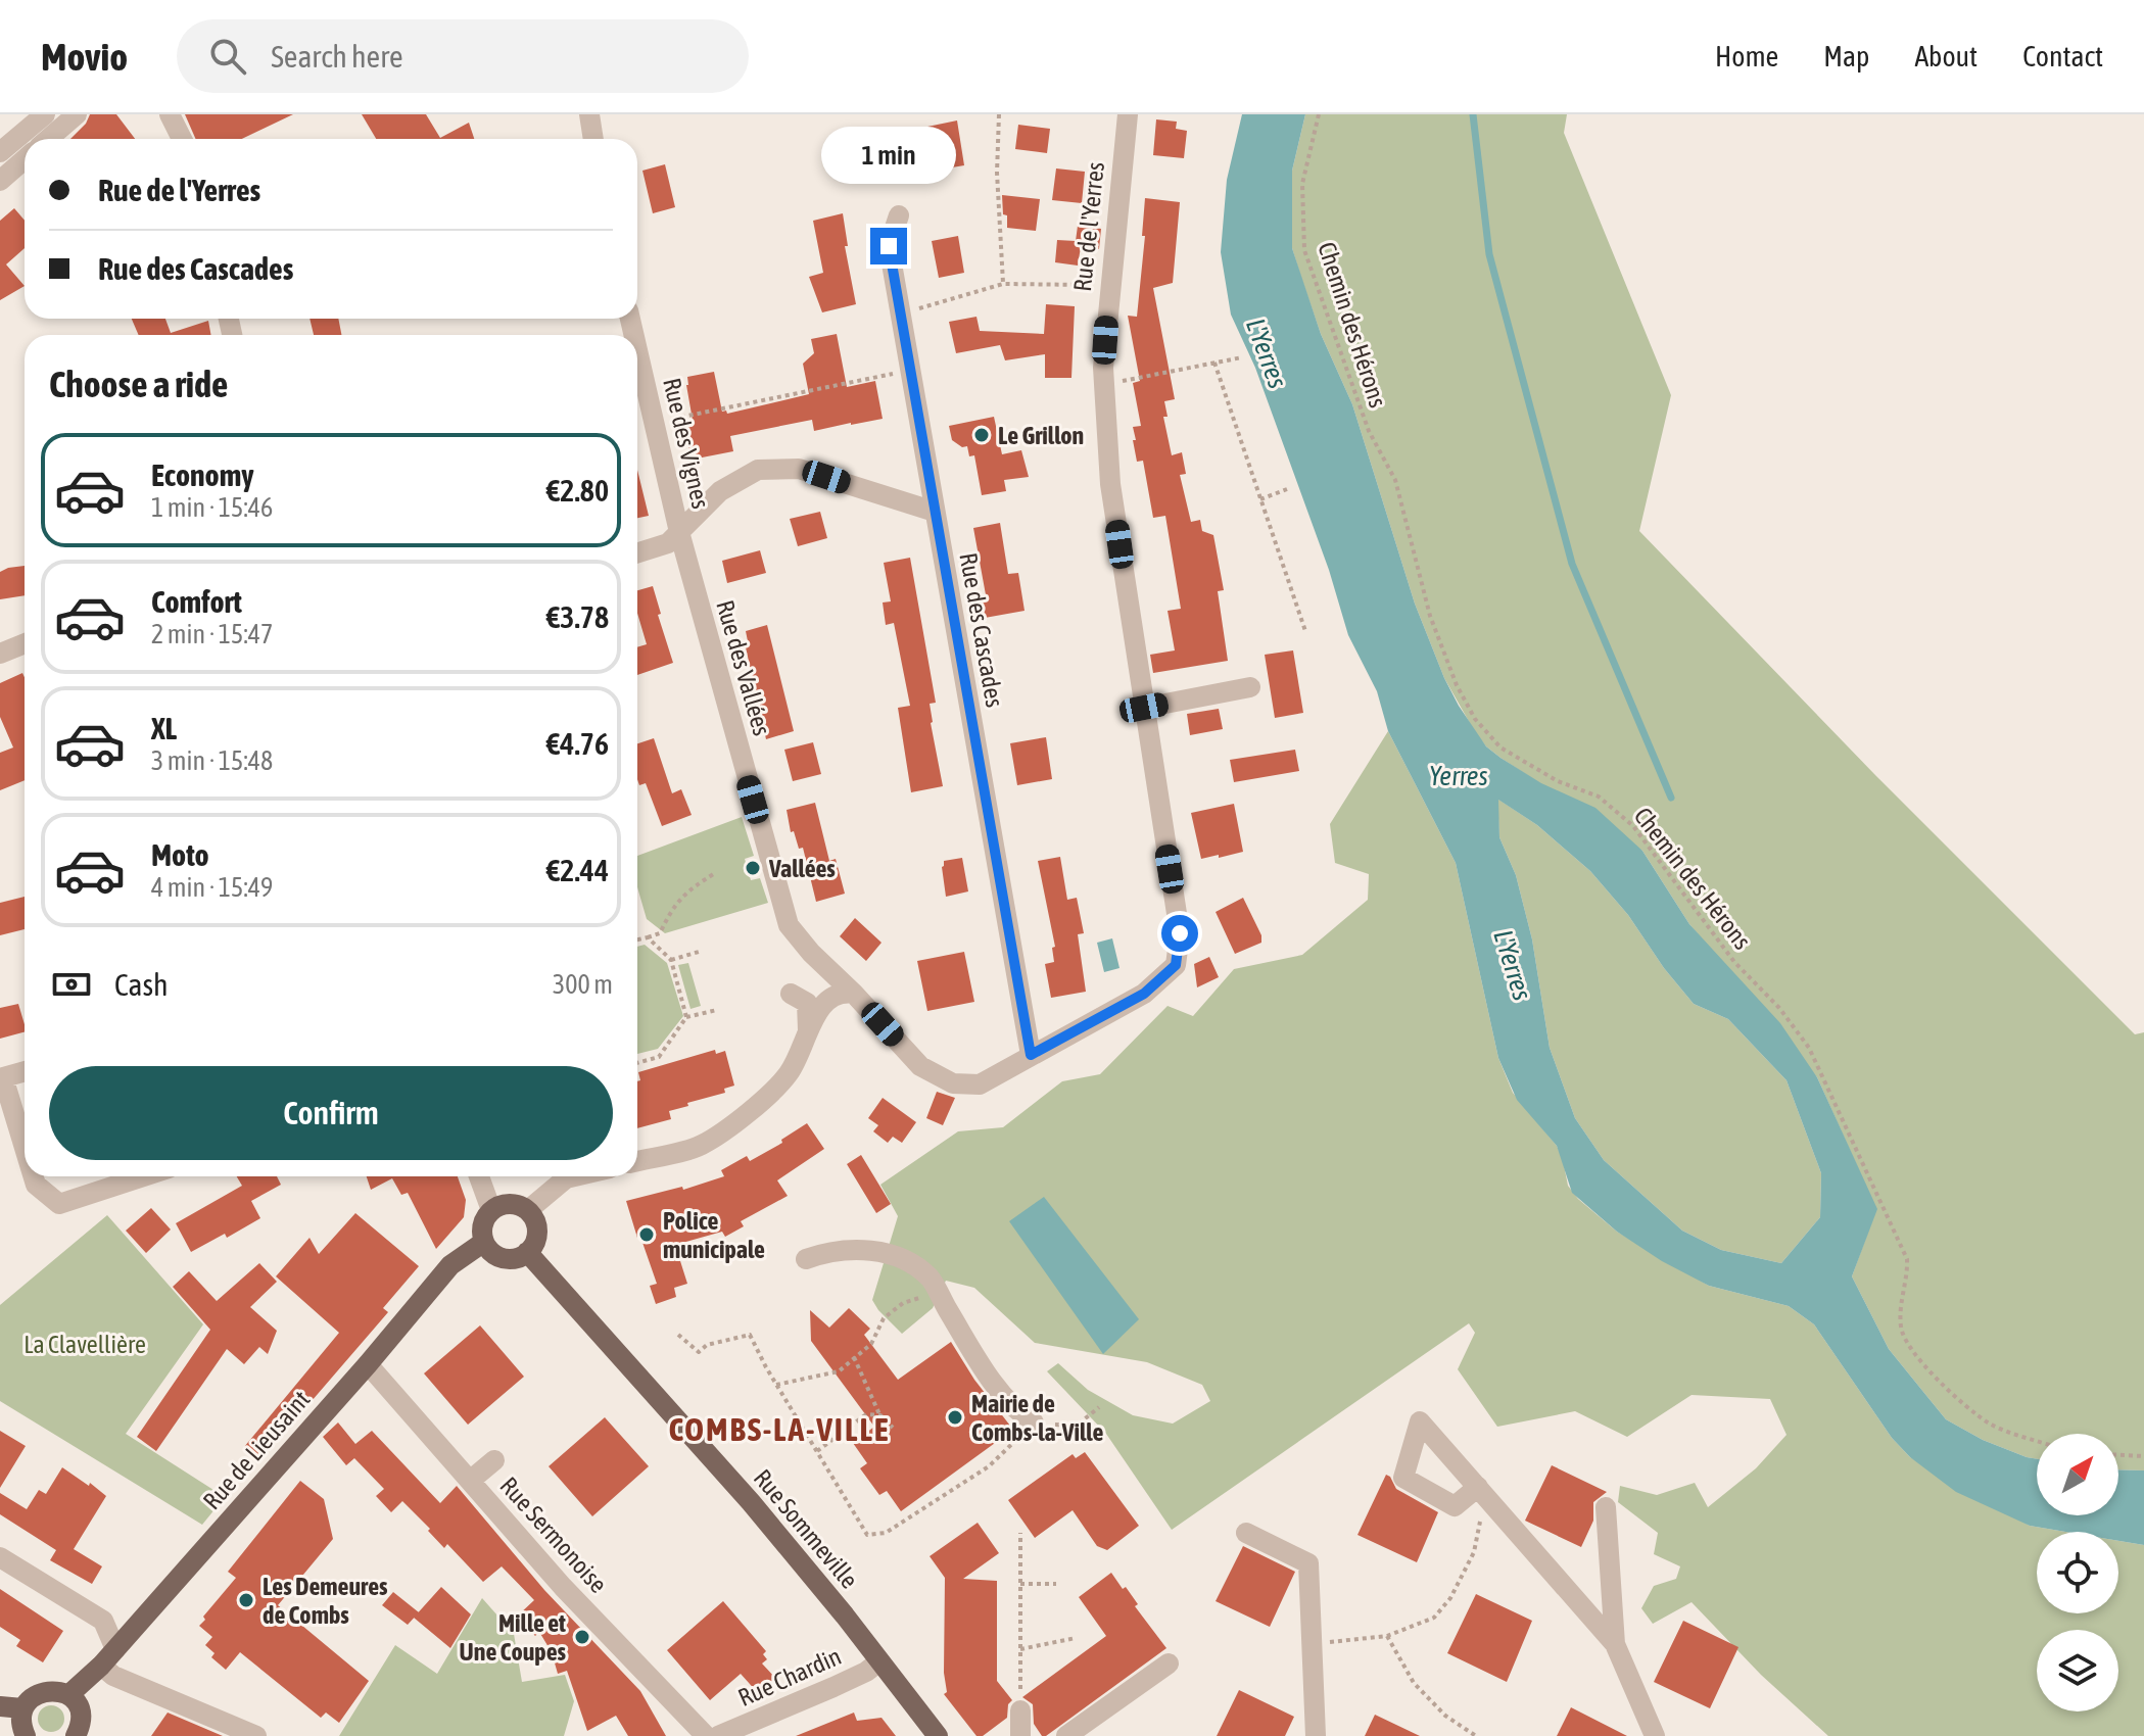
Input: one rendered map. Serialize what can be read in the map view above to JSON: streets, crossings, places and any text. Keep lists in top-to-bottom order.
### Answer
{
  "streets": {
    "main road": ["Rue de Lieusaint", "Rue Sommeville"],
    "street": [
      "Rue de l'Yerres",
      "Rue des Vignes",
      "Rue des Cascades",
      "Rue des Vallées",
      "Rue Sermonoise",
      "Rue Chardin"
    ],
    "path": ["Chemin des Hérons"]
  },
  "crossings": [
    ["Rue de l'Yerres", "Rue des Cascades"],
    ["Rue de l'Yerres", "Rue des Vallées"],
    ["Rue des Vignes", "Rue des Vallées"],
    ["Rue de Lieusaint", "Rue Sommeville"],
    ["Rue de Lieusaint", "Rue Sermonoise"],
    ["Rue Sommeville", "Rue Chardin"]
  ],
  "districts": ["COMBS-LA-VILLE"],
  "water": ["L'Yerres", "Yerres"],
  "parks": ["La Clavellière"],
  "places": [
    "Le Grillon",
    "Vallées",
    "Police municipale",
    "Mairie de Combs-la-Ville",
    "Les Demeures de Combs",
    "Mille et Une Coupes"
  ],
  "north": "top right",
  "page": {
    "header": "Movio",
    "search": "Search here",
    "nav": [
      "Home",
      "Map",
      "About",
      "Contact"
    ],
    "bubble": "1 min",
    "banner": ["Rue de l'Yerres", "Rue des Cascades"],
    "heading": "Choose a ride",
    "list": [
      {
        "name": "Economy",
        "note": "1 min · 15:46",
        "value": "€2.80"
      },
      {
        "name": "Comfort",
        "note": "2 min · 15:47",
        "value": "€3.78"
      },
      {
        "name": "XL",
        "note": "3 min · 15:48",
        "value": "€4.76"
      },
      {
        "name": "Moto",
        "note": "4 min · 15:49",
        "value": "€2.44"
      }
    ],
    "pay": ["Cash", "300 m"],
    "buttons": "Confirm"
  }
}
